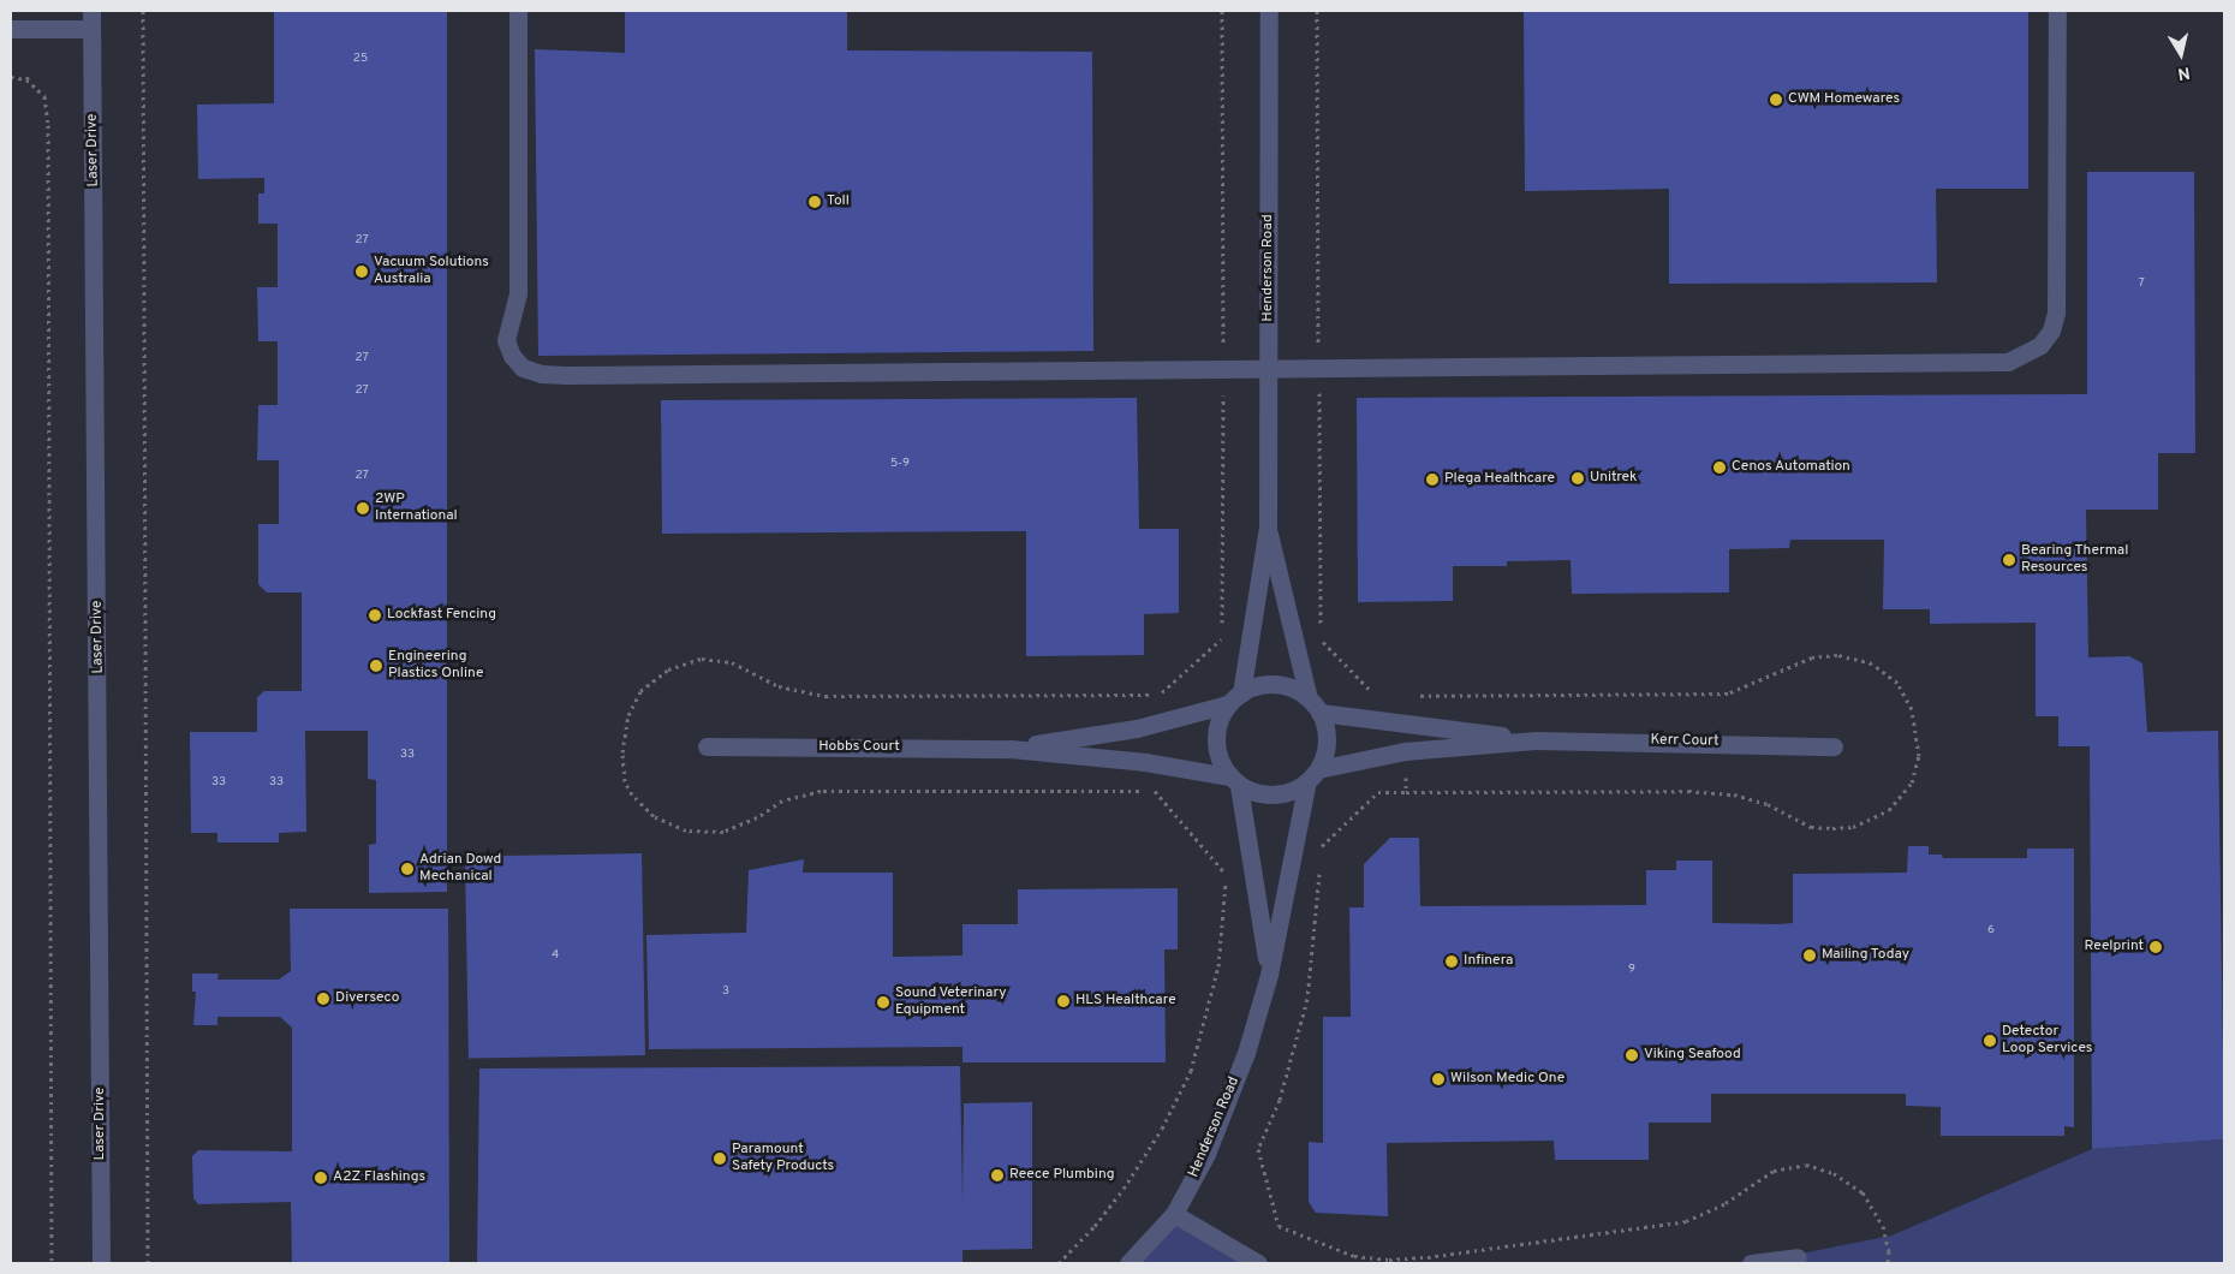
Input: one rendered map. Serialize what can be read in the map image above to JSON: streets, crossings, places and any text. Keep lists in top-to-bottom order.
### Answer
{
  "streets": {
    "street": [
      "Laser Drive",
      "Henderson Road",
      "Kerr Court",
      "Hobbs Court"
    ]
  },
  "crossings": [
    ["Henderson Road", "Kerr Court"],
    ["Henderson Road", "Hobbs Court"],
    ["Kerr Court", "Hobbs Court"]
  ],
  "places": [
    "CWM Homewares",
    "Toll",
    "Vacuum Solutions Australia",
    "Cenos Automation",
    "Unitrek",
    "Plega Healthcare",
    "2WP International",
    "Bearing Thermal Resources",
    "Lockfast Fencing",
    "Engineering Plastics Online",
    "Adrian Dowd Mechanical",
    "Reelprint",
    "Mailing Today",
    "Infinera",
    "Diverseco",
    "HLS Healthcare",
    "Sound Veterinary Equipment",
    "Detector Loop Services",
    "Viking Seafood",
    "Wilson Medic One",
    "Paramount Safety Products",
    "Reece Plumbing",
    "A2Z Flashings"
  ],
  "house_numbers": [
    "25",
    "27",
    "7",
    "27",
    "27",
    "5-9",
    "27",
    "33",
    "33",
    "33",
    "6",
    "4",
    "9",
    "3"
  ],
  "north": "bottom"
}
